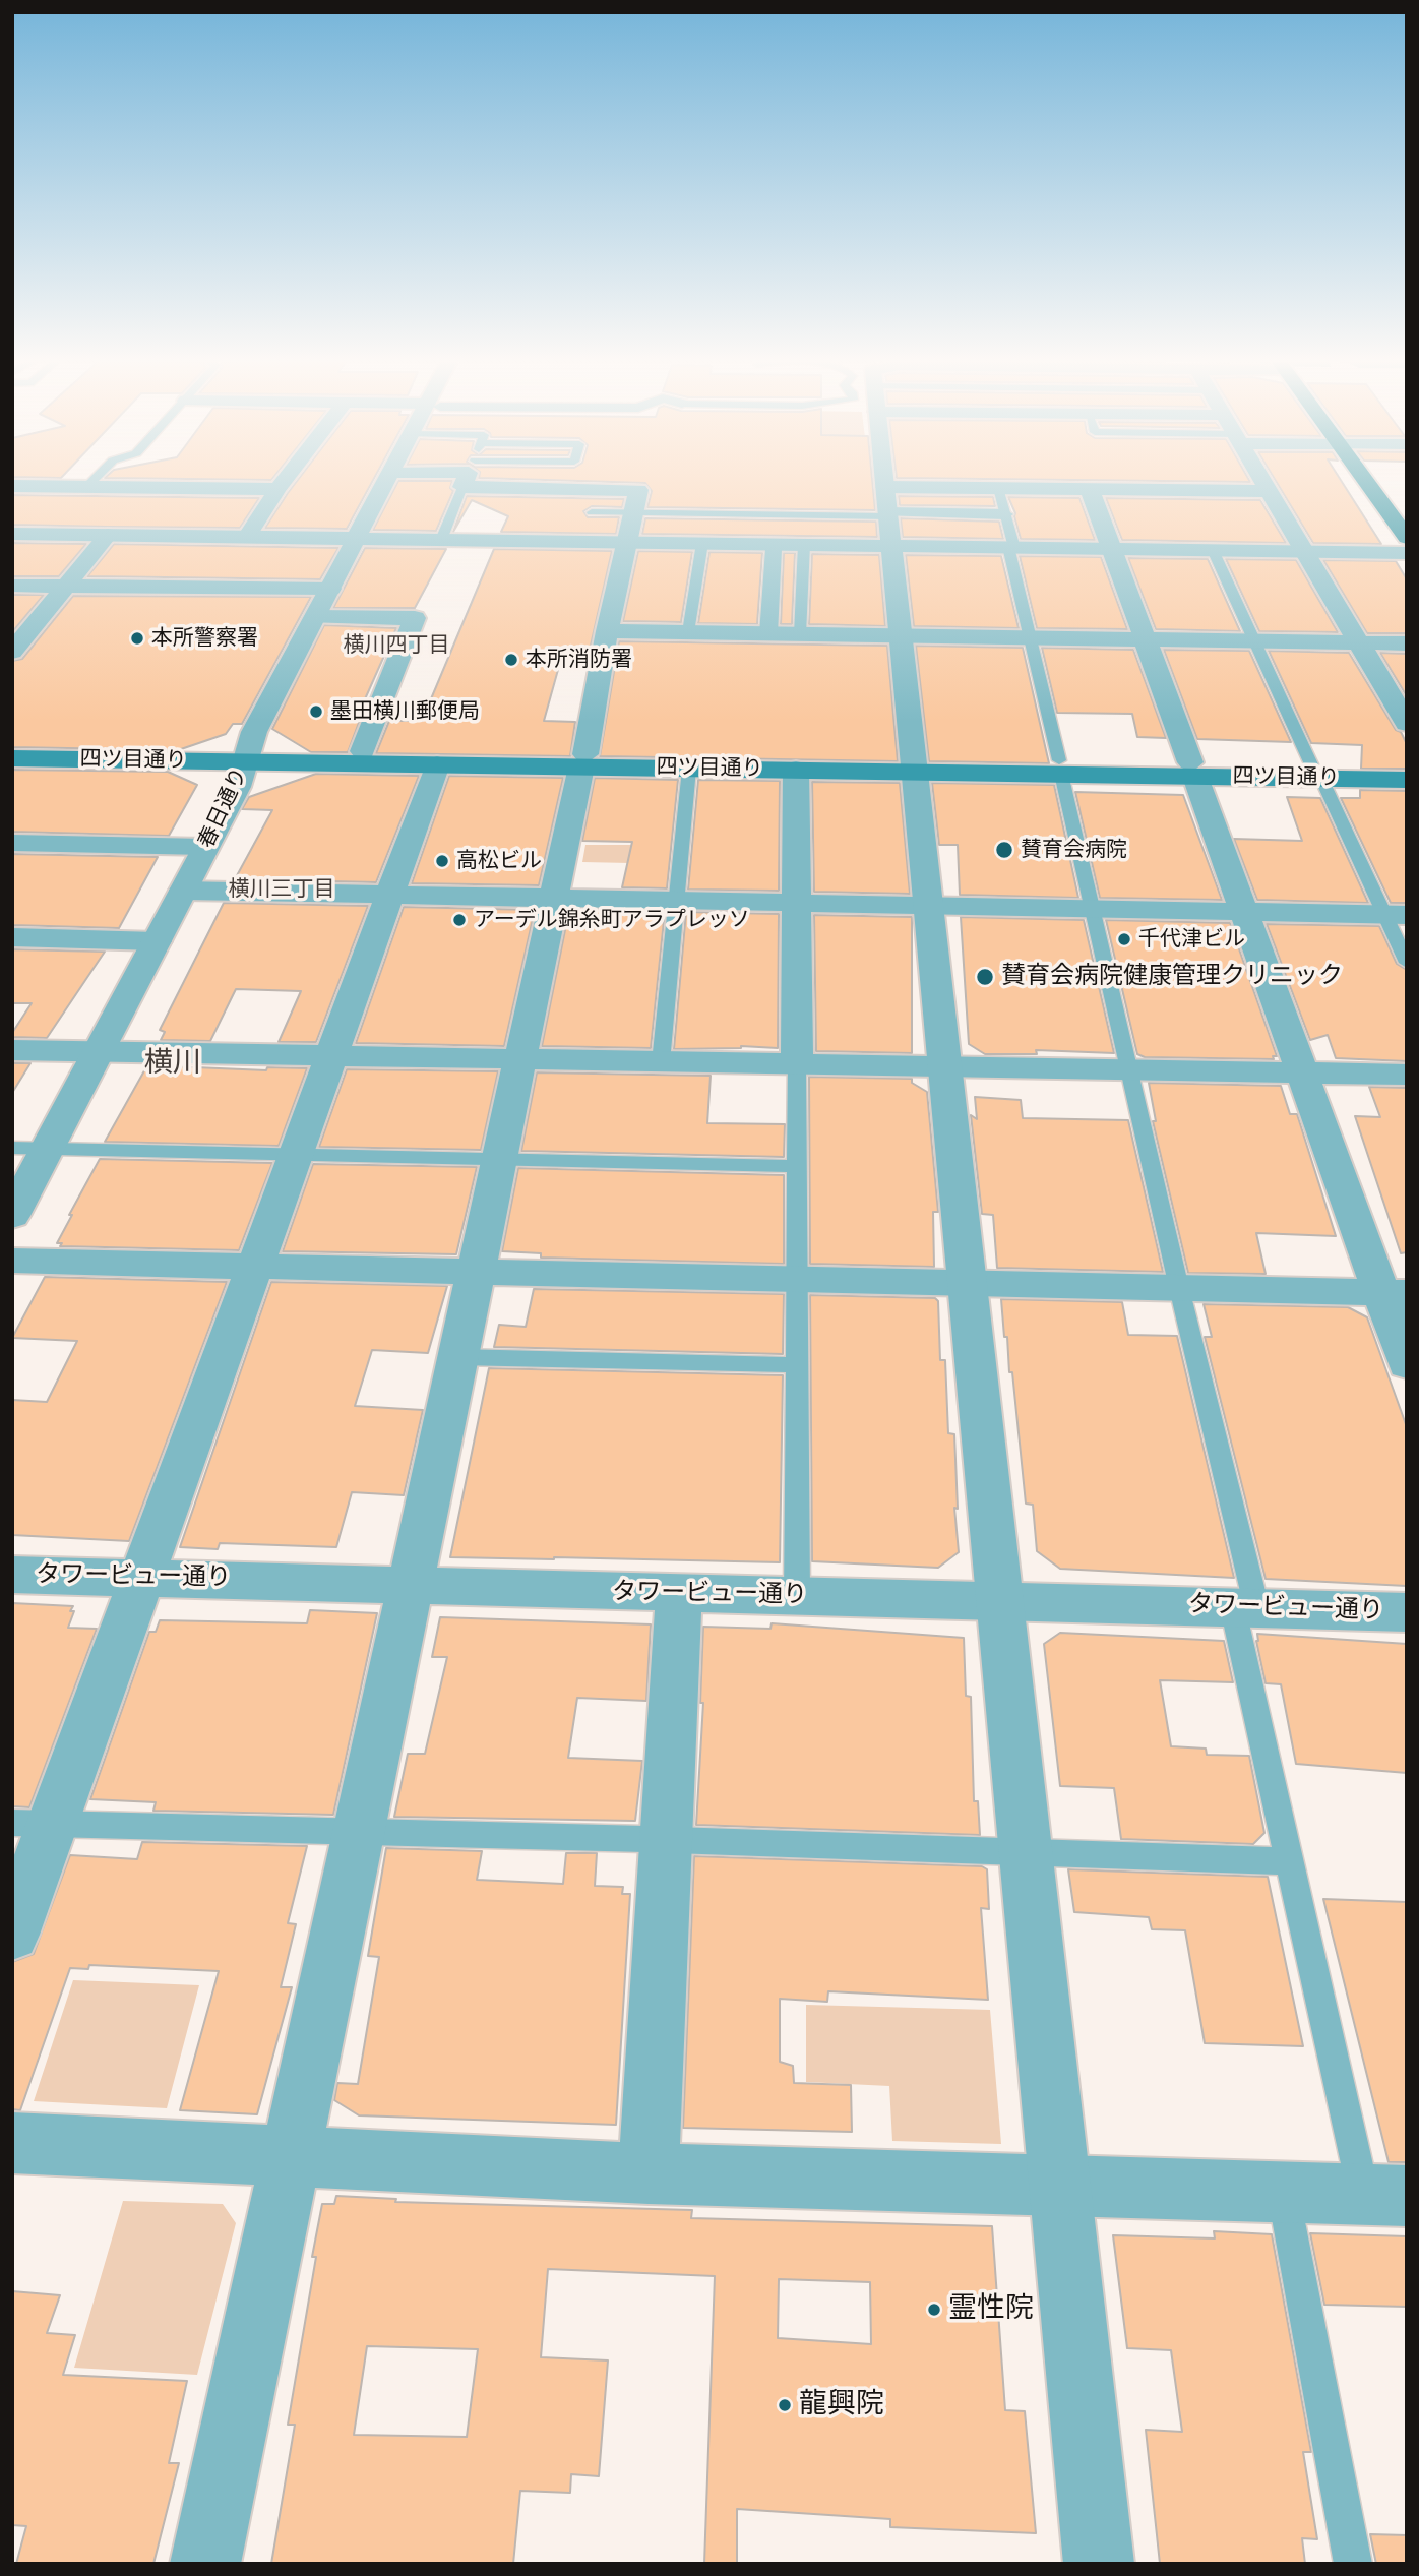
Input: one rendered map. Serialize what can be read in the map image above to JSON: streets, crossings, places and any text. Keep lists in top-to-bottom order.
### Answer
{
  "streets": {
    "main road": ["四ツ目通り"],
    "street": ["春日通り", "タワービュー通り"]
  },
  "crossings": [
    ["四ツ目通り", "春日通り"]
  ],
  "districts": ["横川四丁目", "横川三丁目", "横川"],
  "places": [
    "本所警察署",
    "本所消防署",
    "墨田横川郵便局",
    "賛育会病院",
    "高松ビル",
    "アーデル錦糸町アラプレッソ",
    "千代津ビル",
    "賛育会病院健康管理クリニック",
    "霊性院",
    "龍興院"
  ]
}
